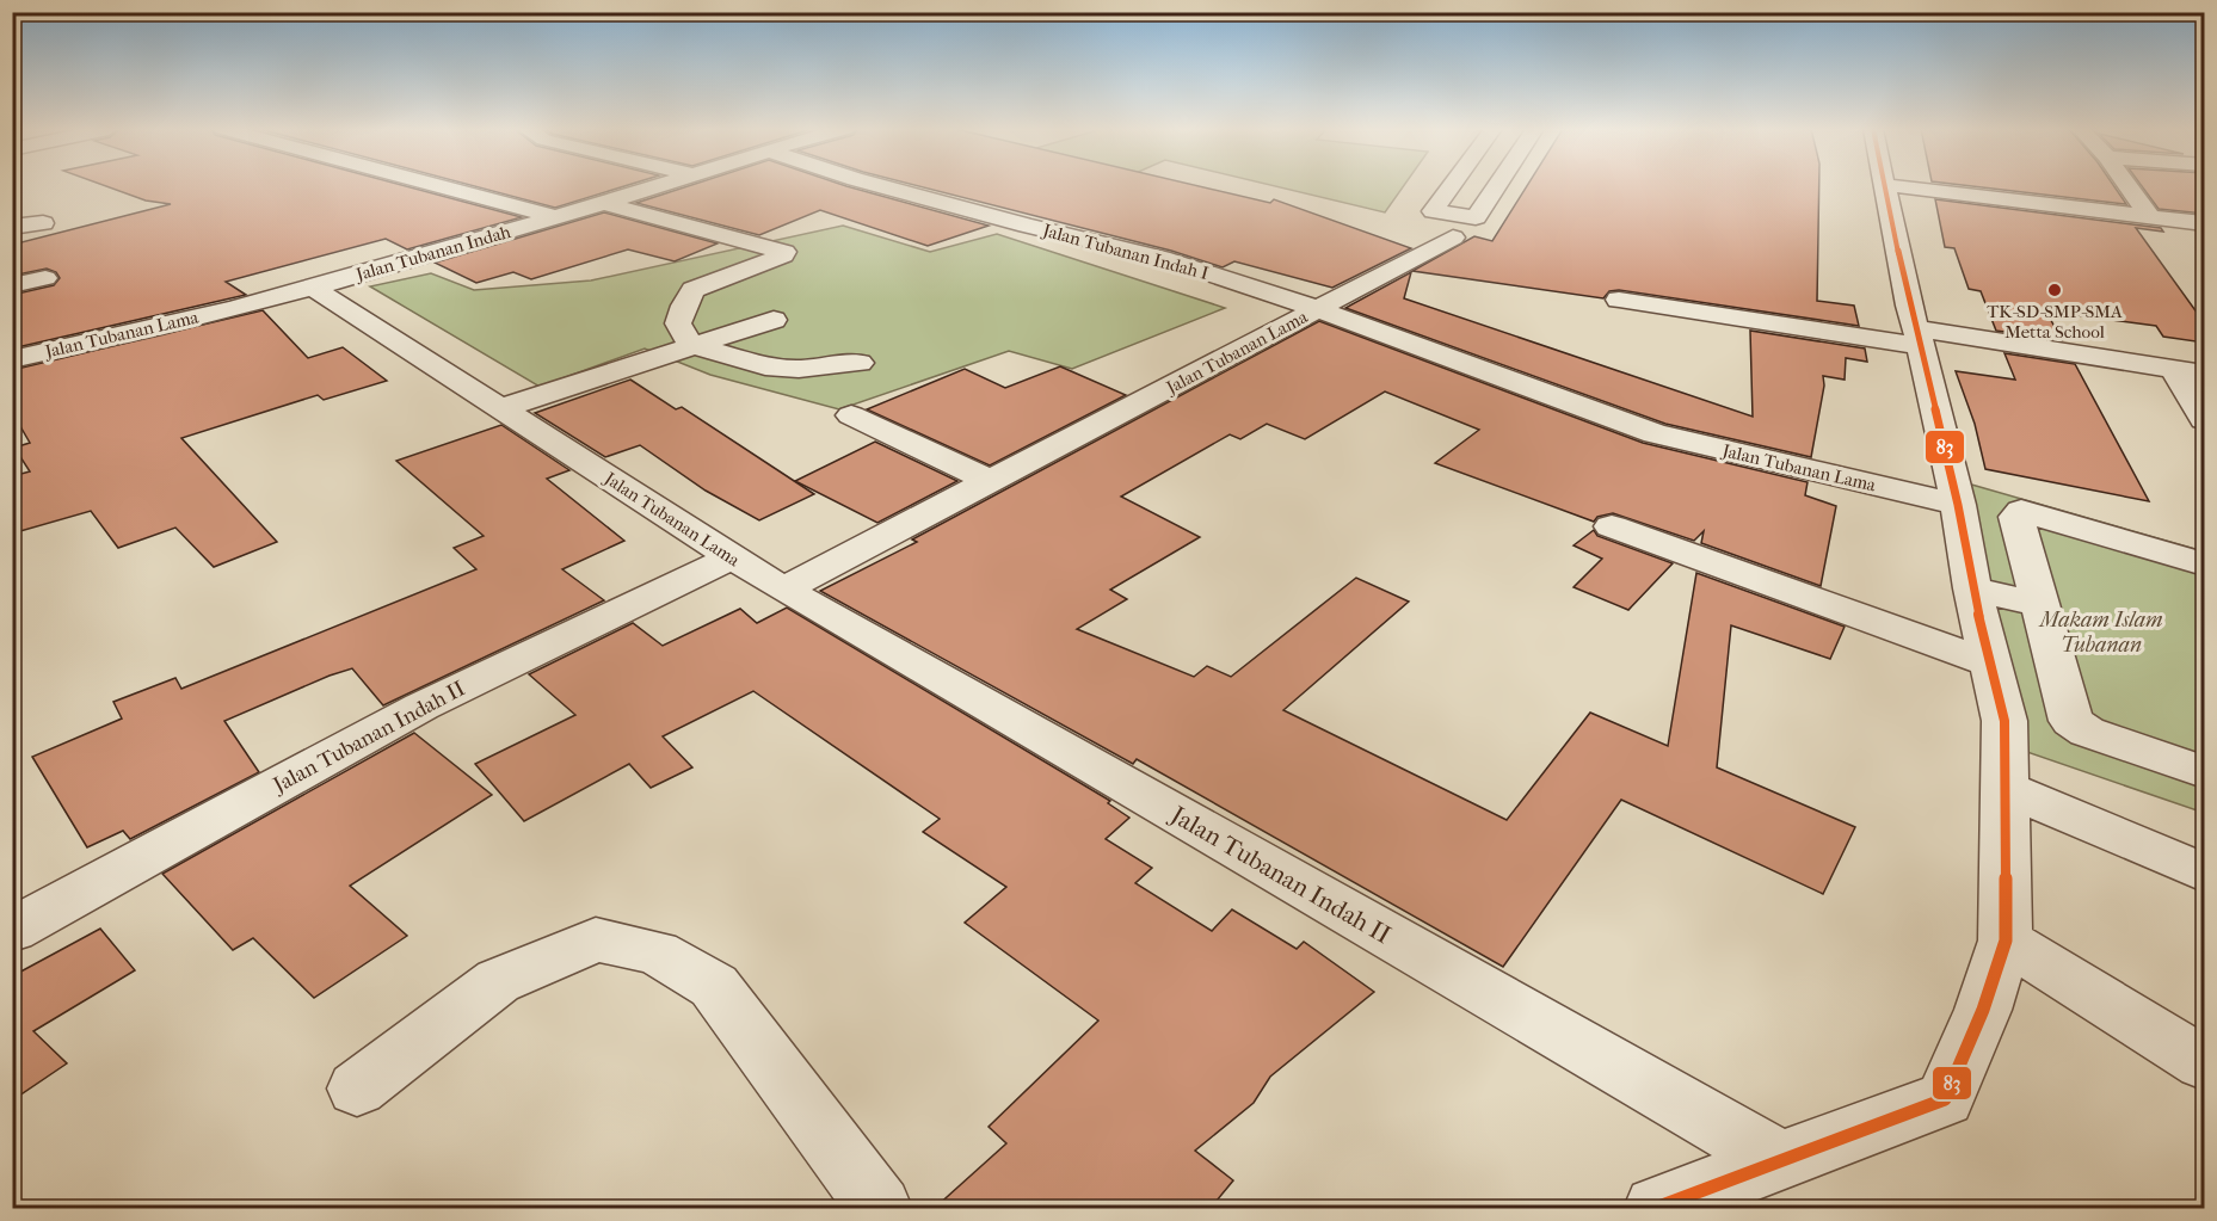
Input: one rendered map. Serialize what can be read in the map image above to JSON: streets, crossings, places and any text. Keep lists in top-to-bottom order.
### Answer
{
  "streets": {
    "street": [
      "Jalan Tubanan Indah I",
      "Jalan Tubanan Indah",
      "Jalan Tubanan Lama",
      "Jalan Tubanan Indah II"
    ]
  },
  "crossings": [
    ["Jalan Tubanan Indah I", "Jalan Tubanan Lama"],
    ["Jalan Tubanan Indah", "Jalan Tubanan Lama"],
    ["Jalan Tubanan Lama", "Jalan Tubanan Indah II"]
  ],
  "parks": ["Makam Islam Tubanan"],
  "places": ["TK-SD-SMP-SMA Metta School"],
  "lines": ["transit line 83"]
}
